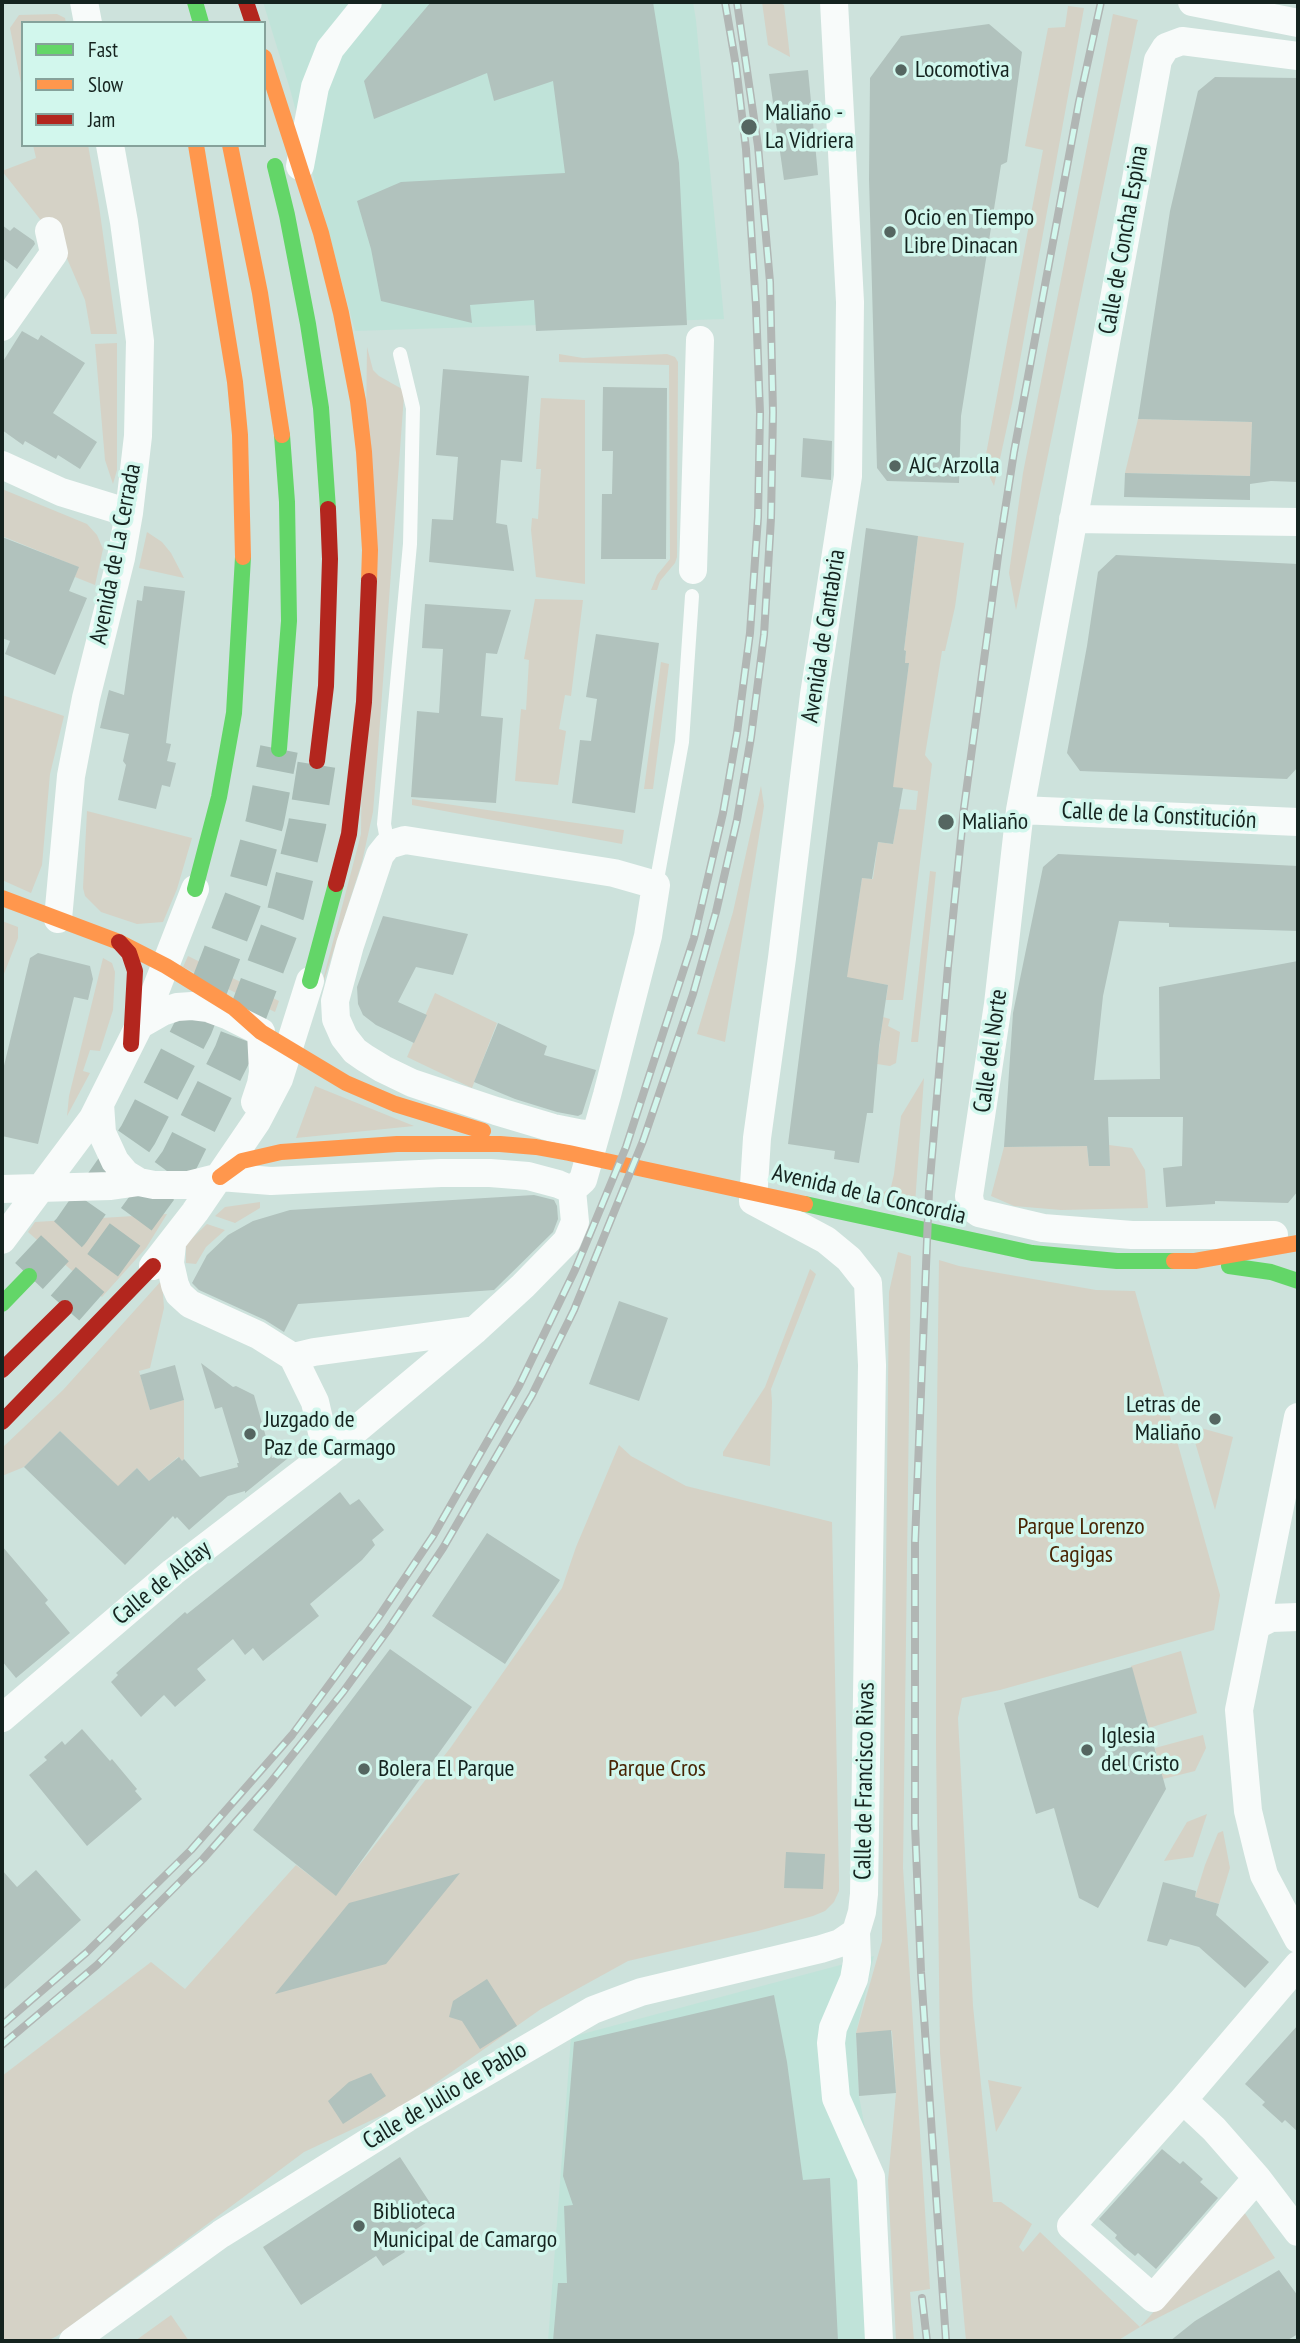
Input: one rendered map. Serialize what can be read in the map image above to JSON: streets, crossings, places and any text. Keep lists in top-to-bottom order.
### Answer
{
  "streets": {
    "main road": ["Avenida de la Concordia"],
    "street": [
      "Calle de Concha Espina",
      "Avenida de La Cerrada",
      "Avenida de Cantabria",
      "Calle de la Constitución",
      "Calle del Norte",
      "Calle de Alday",
      "Calle de Francisco Rivas",
      "Calle de Julio de Pablo"
    ]
  },
  "crossings": [
    ["Calle de Concha Espina", "Calle del Norte"],
    ["Avenida de La Cerrada", "Avenida de la Concordia"],
    ["Avenida de Cantabria", "Calle de Francisco Rivas"],
    ["Calle de la Constitución", "Calle del Norte"],
    ["Calle del Norte", "Avenida de la Concordia"],
    ["Calle de Francisco Rivas", "Calle de Julio de Pablo"]
  ],
  "parks": ["Parque Lorenzo Cagigas", "Parque Cros"],
  "places": [
    "Locomotiva",
    "Maliaño - La Vidriera",
    "Ocio en Tiempo Libre Dinacan",
    "AJC Arzolla",
    "Maliaño",
    "Letras de Maliaño",
    "Juzgado de Paz de Carmago",
    "Iglesia del Cristo",
    "Bolera El Parque",
    "Biblioteca Municipal de Camargo"
  ],
  "legend": ["Fast", "Slow", "Jam"]
}
